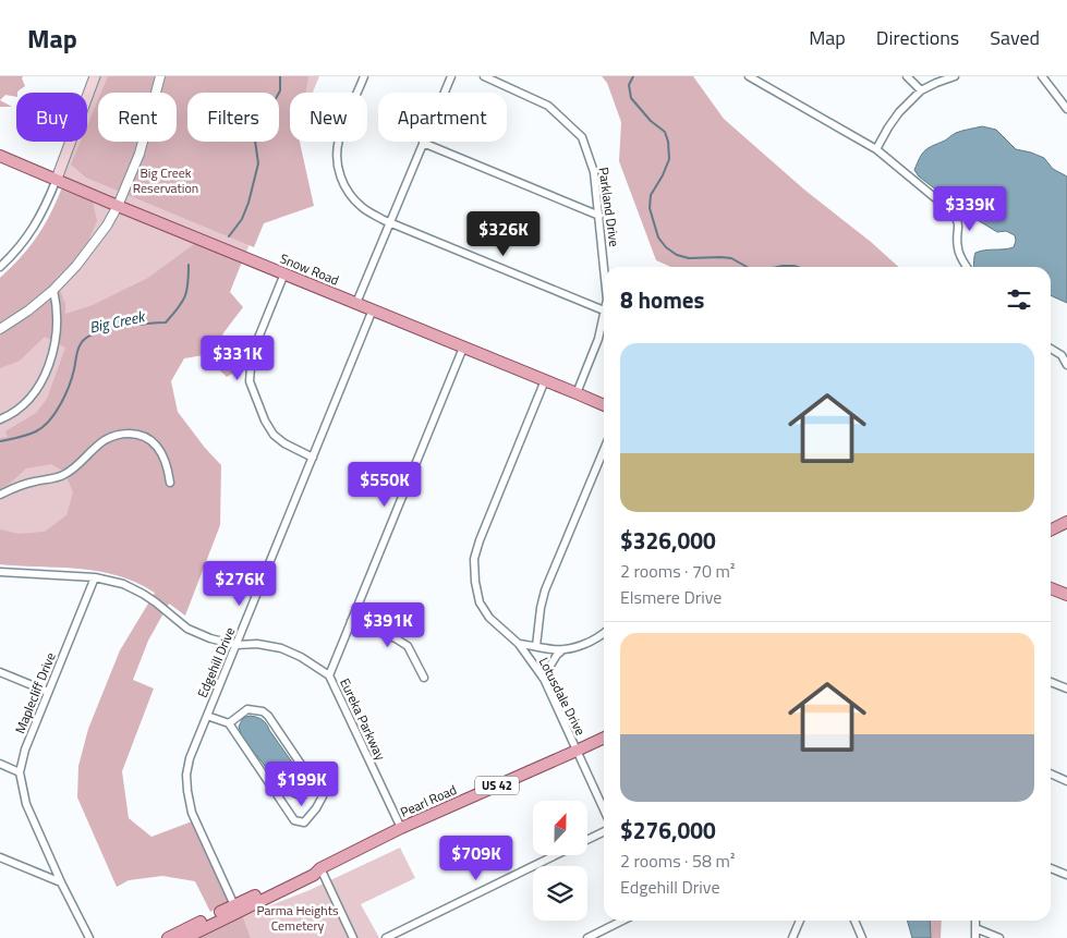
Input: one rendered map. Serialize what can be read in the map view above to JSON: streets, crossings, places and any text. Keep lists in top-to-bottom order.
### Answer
{
  "streets": {
    "main road": ["Snow Road", "US 42", "Pearl Road"],
    "street": [
      "Parkland Drive",
      "Edgehill Drive",
      "Maplecliff Drive",
      "Lotusdale Drive",
      "Eureka Parkway"
    ]
  },
  "crossings": [
    ["Parkland Drive", "Snow Road"],
    ["Snow Road", "Edgehill Drive"],
    ["Snow Road", "Lotusdale Drive"],
    ["Edgehill Drive", "Eureka Parkway"],
    ["Edgehill Drive", "Pearl Road"],
    ["Maplecliff Drive", "Eureka Parkway"],
    ["Lotusdale Drive", "Pearl Road"],
    ["Eureka Parkway", "Pearl Road"]
  ],
  "water": ["Big Creek"],
  "parks": ["Big Creek Reservation", "Parma Heights Cemetery"],
  "north": "top",
  "page": {
    "header": "Map",
    "nav": ["Map", "Directions", "Saved"],
    "chip": [
      "Buy",
      "Rent",
      "Filters",
      "New",
      "Apartment"
    ],
    "price": [
      "$339K",
      "$326K",
      "$331K",
      "$550K",
      "$276K",
      "$391K",
      "$199K",
      "$709K"
    ],
    "heading": "8 homes",
    "list": [
      {
        "name": "$326,000",
        "note": "2 rooms · 70 m² · Elsmere Drive"
      },
      {
        "name": "$276,000",
        "note": "2 rooms · 58 m² · Edgehill Drive"
      }
    ]
  }
}
